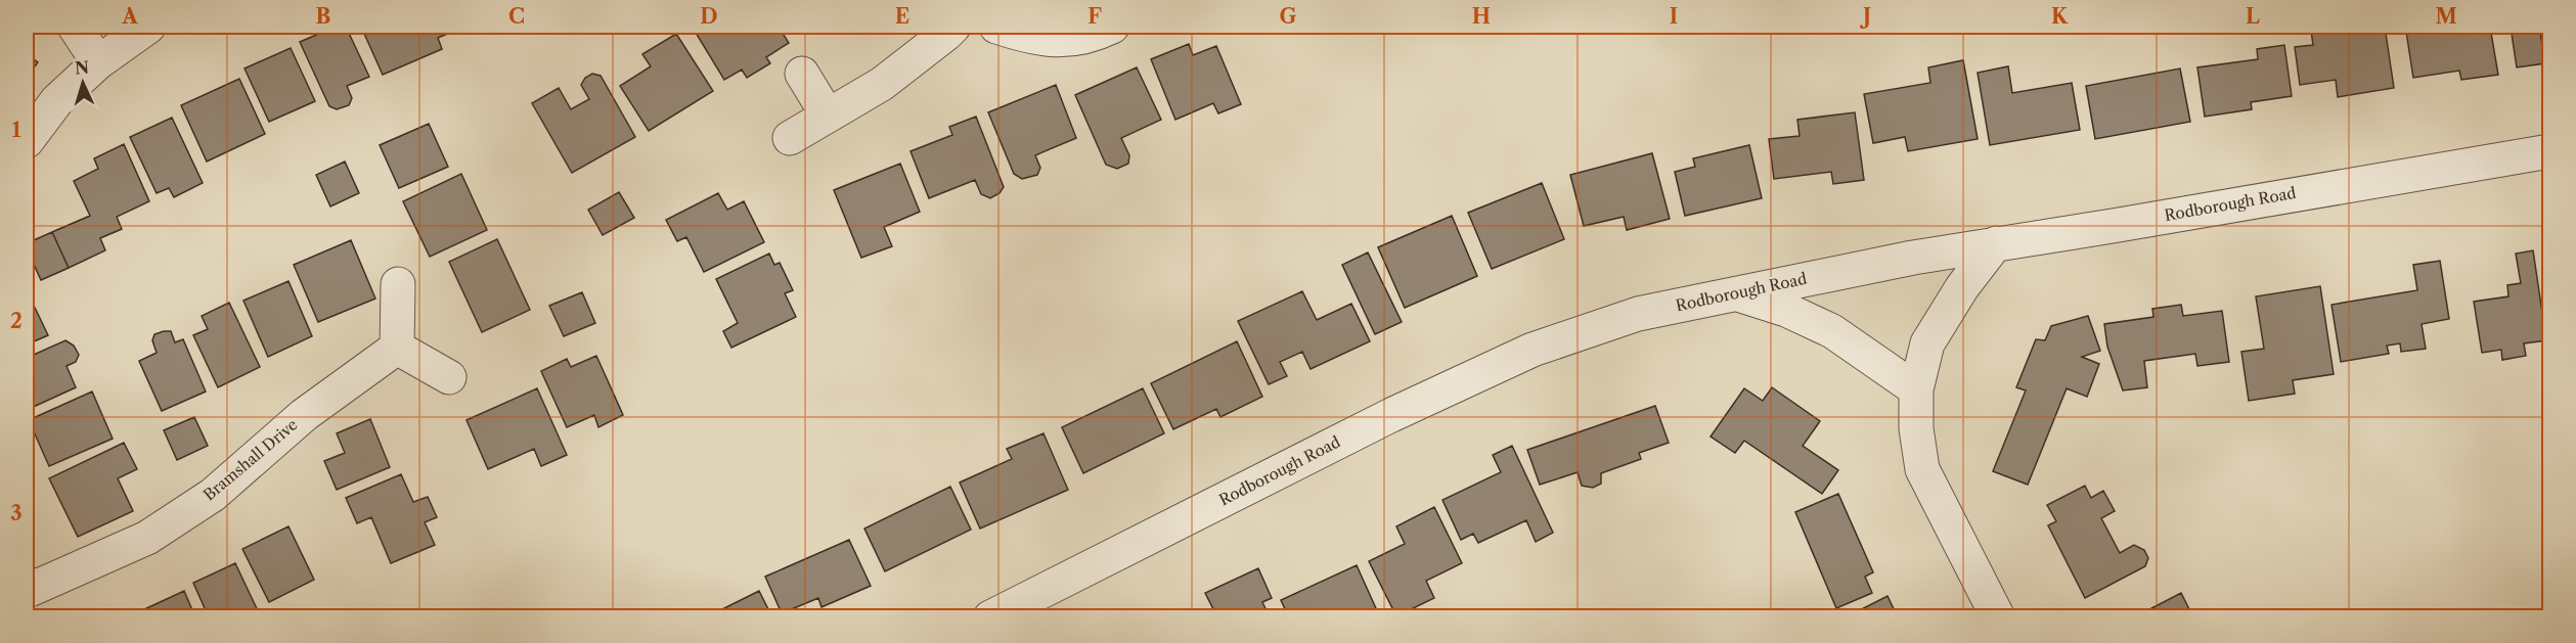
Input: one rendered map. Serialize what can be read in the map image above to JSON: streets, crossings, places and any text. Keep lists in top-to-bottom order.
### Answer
{
  "streets": {
    "street": ["Rodborough Road", "Bramshall Drive"]
  },
  "north": "top",
  "grid": {
    "columns": [
      "A",
      "B",
      "C",
      "D",
      "E",
      "F",
      "G",
      "H",
      "I",
      "J",
      "K",
      "L",
      "M"
    ],
    "rows": ["1", "2", "3"]
  }
}
